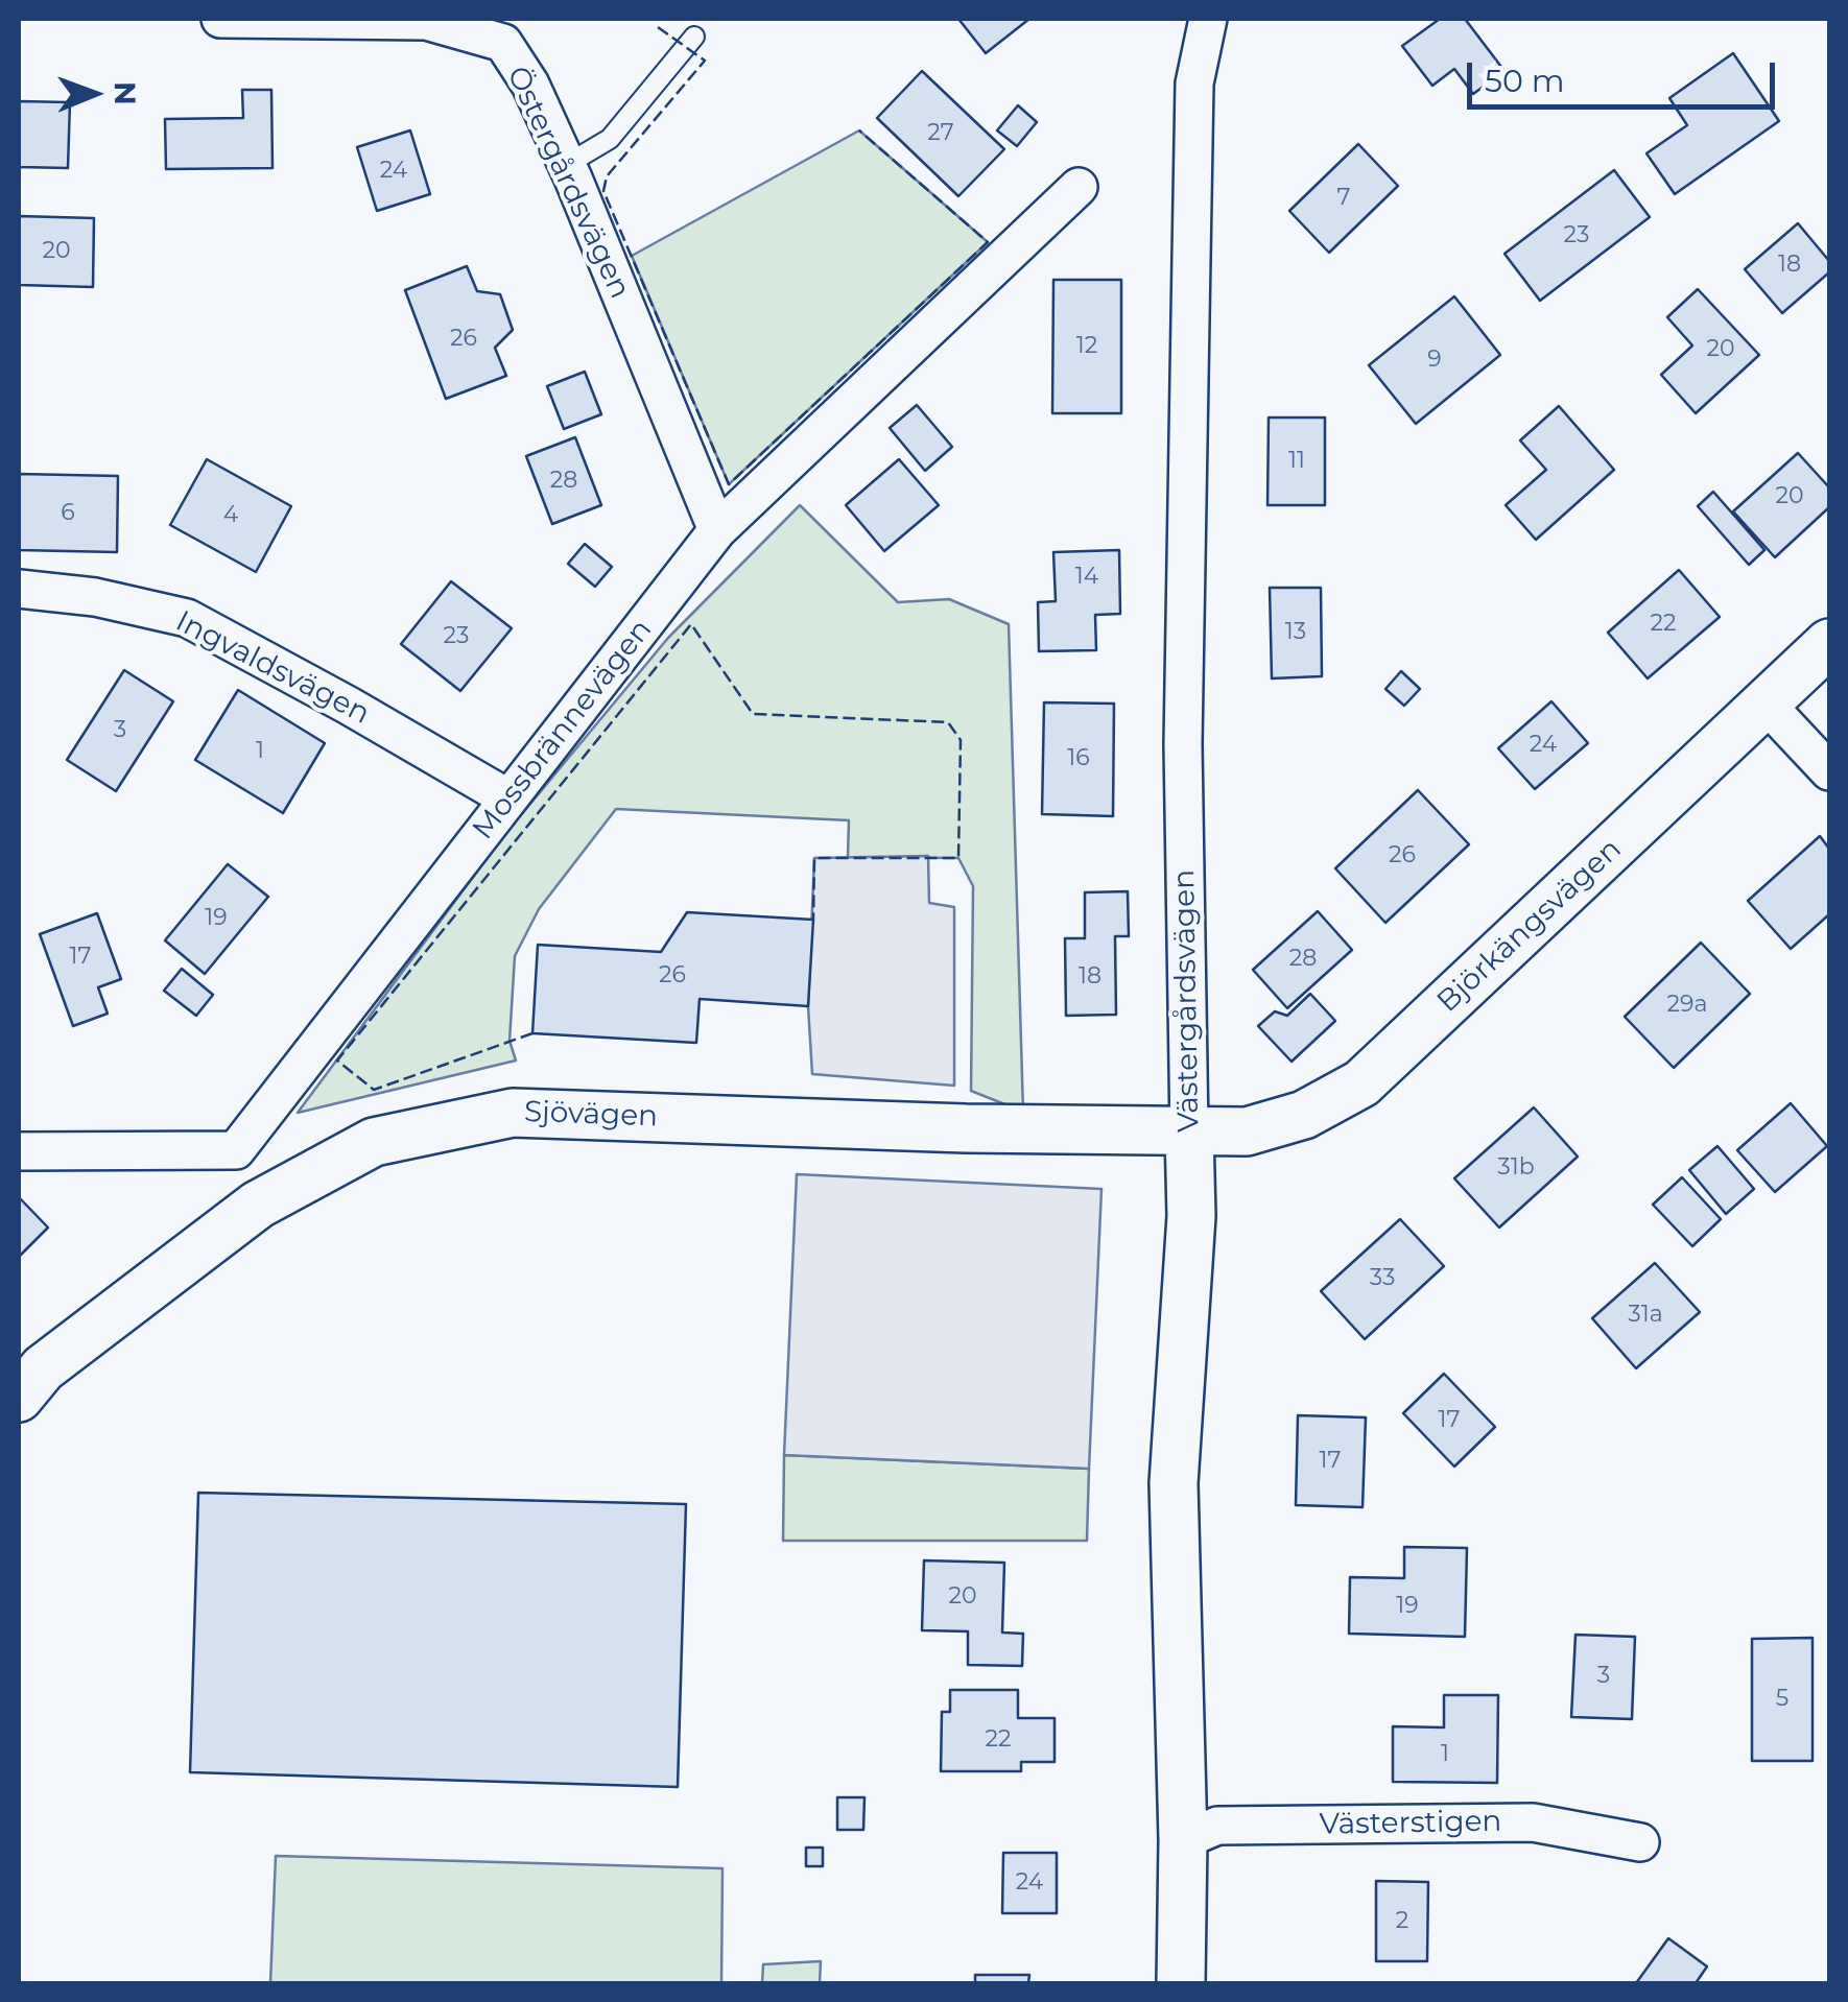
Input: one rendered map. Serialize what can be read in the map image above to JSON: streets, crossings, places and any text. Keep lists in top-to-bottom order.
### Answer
{
  "streets": {
    "street": [
      "Östergårdsvägen",
      "Ingvaldsvägen",
      "Mossbrännevägen",
      "Björkängsvägen",
      "Västergårdsvägen",
      "Sjövägen",
      "Västerstigen"
    ]
  },
  "crossings": [
    ["Östergårdsvägen", "Mossbrännevägen"],
    ["Ingvaldsvägen", "Mossbrännevägen"],
    ["Björkängsvägen", "Västergårdsvägen"],
    ["Björkängsvägen", "Sjövägen"],
    ["Västergårdsvägen", "Sjövägen"],
    ["Västergårdsvägen", "Västerstigen"]
  ],
  "house_numbers": [
    "27",
    "24",
    "7",
    "23",
    "20",
    "18",
    "26",
    "12",
    "20",
    "9",
    "11",
    "28",
    "20",
    "6",
    "4",
    "14",
    "22",
    "13",
    "23",
    "3",
    "24",
    "1",
    "16",
    "26",
    "19",
    "17",
    "28",
    "26",
    "18",
    "29a",
    "31b",
    "33",
    "31a",
    "17",
    "17",
    "20",
    "19",
    "3",
    "5",
    "22",
    "1",
    "24",
    "2"
  ],
  "scale_bar": "50 m",
  "north": "right"
}
